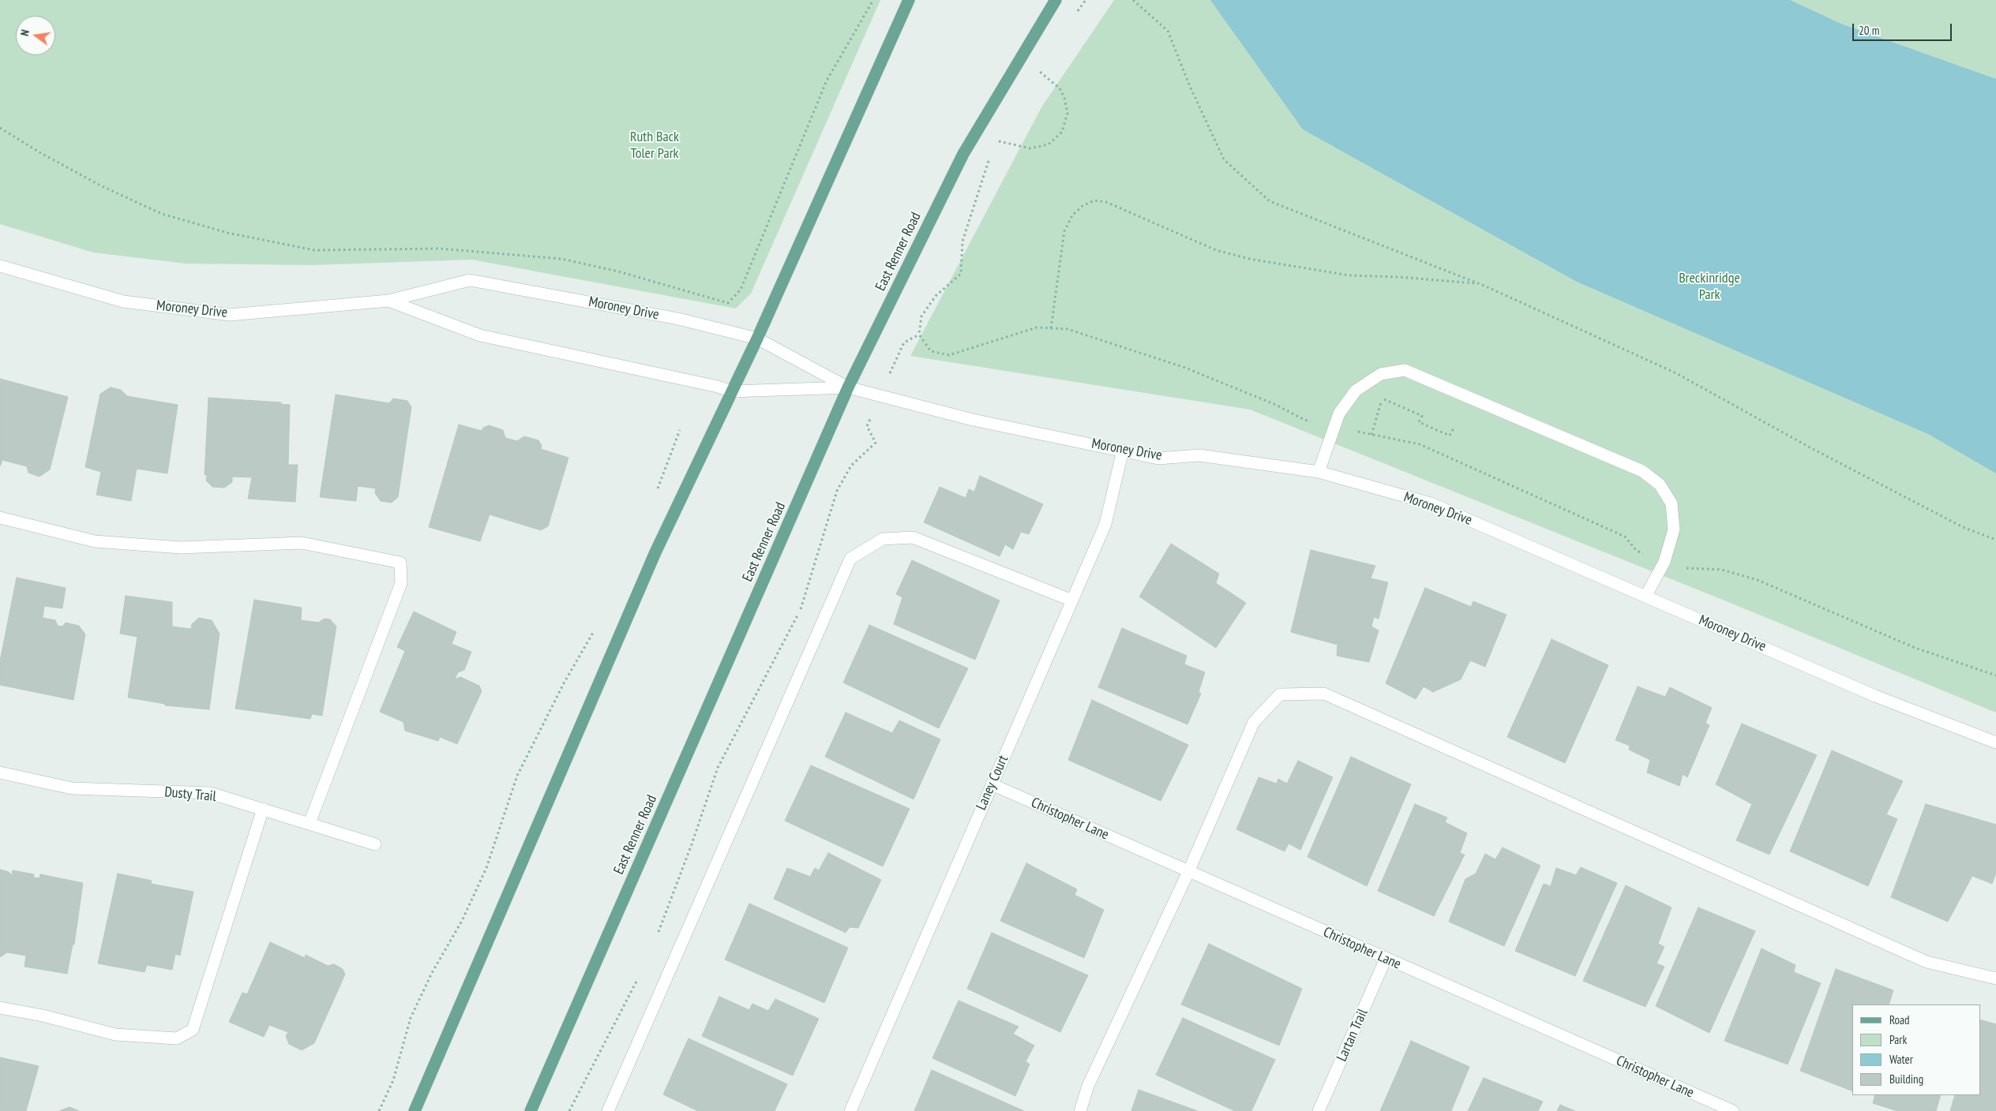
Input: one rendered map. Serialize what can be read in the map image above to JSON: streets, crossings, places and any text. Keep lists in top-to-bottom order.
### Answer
{
  "streets": {
    "main road": ["East Renner Road"],
    "street": [
      "Moroney Drive",
      "Laney Court",
      "Dusty Trail",
      "Christopher Lane",
      "Lartan Trail"
    ]
  },
  "crossings": [
    ["East Renner Road", "Moroney Drive"],
    ["Moroney Drive", "Laney Court"],
    ["Laney Court", "Christopher Lane"],
    ["Christopher Lane", "Lartan Trail"]
  ],
  "parks": ["Ruth Back Toler Park", "Breckinridge Park"],
  "legend": [
    "Road",
    "Park",
    "Water",
    "Building"
  ],
  "scale_bar": "20 m",
  "north": "left"
}
